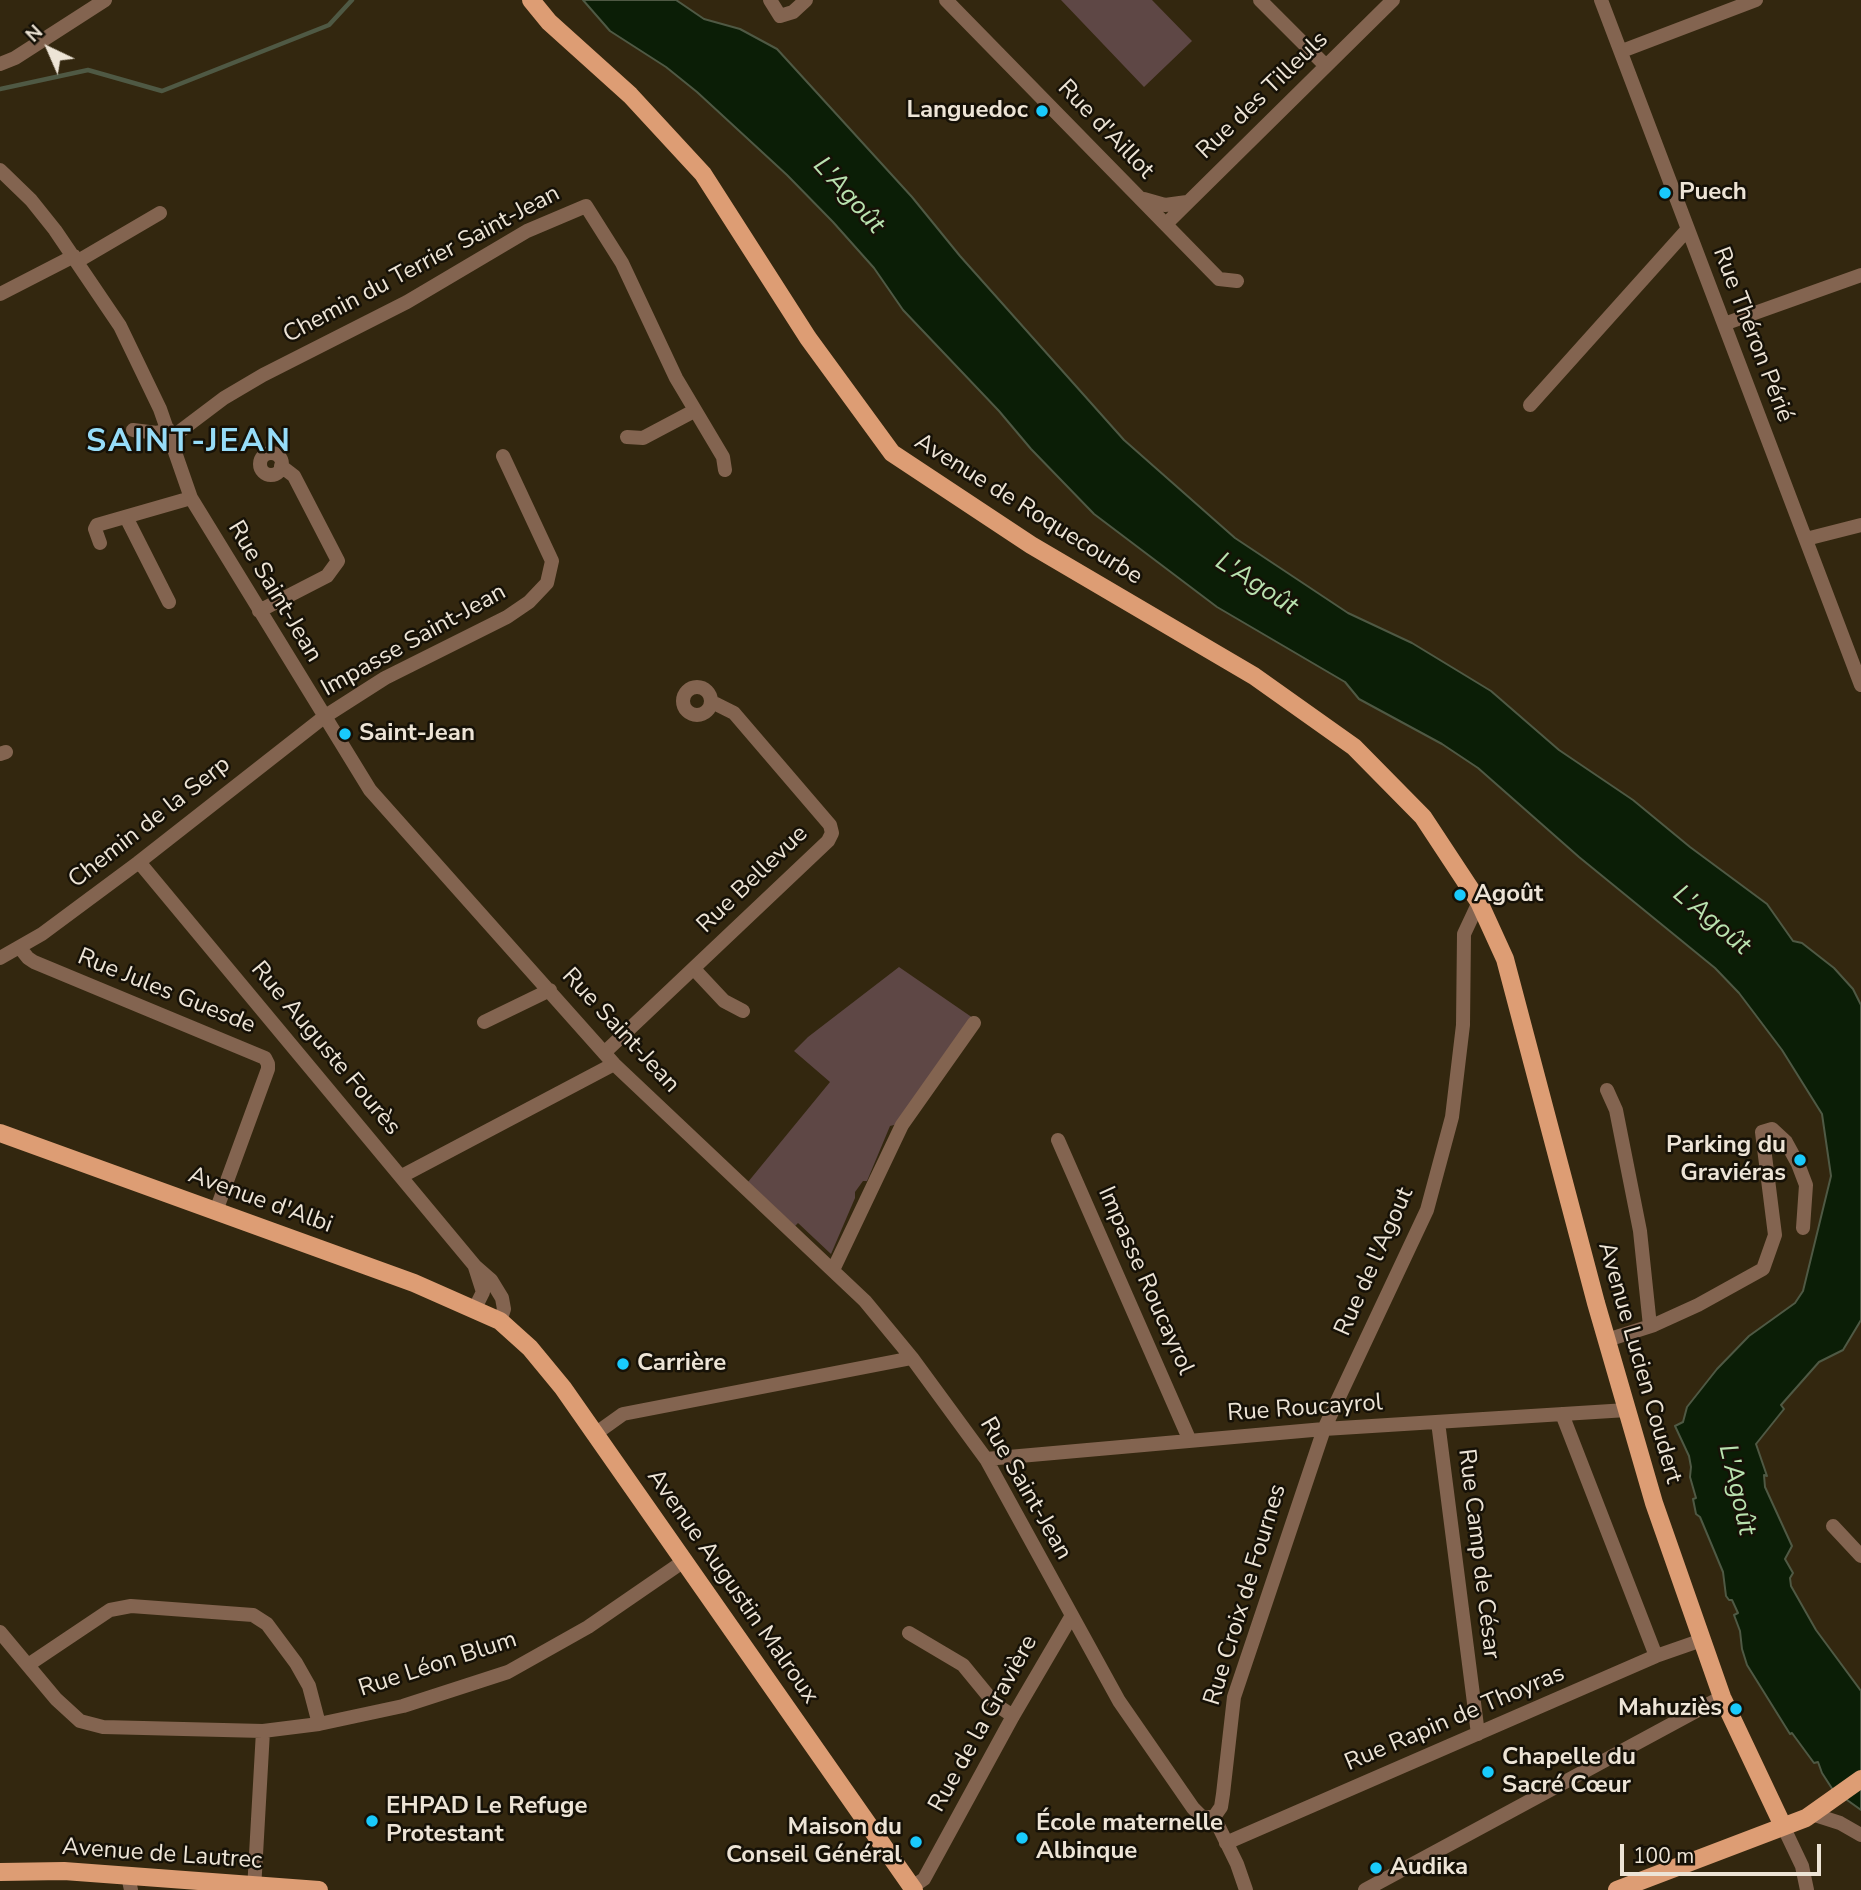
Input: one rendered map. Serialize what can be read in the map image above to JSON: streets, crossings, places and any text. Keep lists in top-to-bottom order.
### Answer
{
  "streets": {
    "main road": [
      "Avenue de Roquecourbe",
      "Avenue d'Albi",
      "Avenue Lucien Coudert",
      "Avenue Augustin Malroux",
      "Avenue de Lautrec"
    ],
    "street": [
      "Rue des Tilleuls",
      "Rue d'Aillot",
      "Chemin du Terrier Saint-Jean",
      "Rue Théron Périé",
      "Rue Saint-Jean",
      "Impasse Saint-Jean",
      "Chemin de la Serp",
      "Rue Bellevue",
      "Rue Jules Guesde",
      "Rue Auguste Fourès",
      "Rue de l'Agout",
      "Impasse Roucayrol",
      "Rue Roucayrol",
      "Rue Camp de César",
      "Rue Croix de Fournes",
      "Rue Léon Blum",
      "Rue Rapin de Thoyras",
      "Rue de la Gravière"
    ]
  },
  "crossings": [
    ["Rue des Tilleuls", "Rue d'Aillot"],
    ["Chemin du Terrier Saint-Jean", "Rue Saint-Jean"],
    ["Avenue de Roquecourbe", "Rue de l'Agout"],
    ["Avenue de Roquecourbe", "Avenue Lucien Coudert"],
    ["Rue Saint-Jean", "Impasse Saint-Jean"],
    ["Rue Saint-Jean", "Chemin de la Serp"],
    ["Rue Saint-Jean", "Rue Bellevue"],
    ["Rue Saint-Jean", "Rue Roucayrol"],
    ["Rue Saint-Jean", "Rue Croix de Fournes"],
    ["Rue Saint-Jean", "Rue de la Gravière"],
    ["Impasse Saint-Jean", "Chemin de la Serp"],
    ["Chemin de la Serp", "Rue Jules Guesde"],
    ["Chemin de la Serp", "Rue Auguste Fourès"],
    ["Rue Jules Guesde", "Avenue d'Albi"],
    ["Rue Auguste Fourès", "Avenue d'Albi"],
    ["Rue Auguste Fourès", "Avenue Augustin Malroux"],
    ["Avenue d'Albi", "Avenue Augustin Malroux"],
    ["Rue de l'Agout", "Avenue Lucien Coudert"],
    ["Rue de l'Agout", "Rue Roucayrol"],
    ["Rue de l'Agout", "Rue Croix de Fournes"],
    ["Impasse Roucayrol", "Rue Roucayrol"],
    ["Avenue Lucien Coudert", "Rue Roucayrol"],
    ["Avenue Lucien Coudert", "Rue Rapin de Thoyras"],
    ["Rue Roucayrol", "Rue Camp de César"],
    ["Rue Roucayrol", "Rue Croix de Fournes"],
    ["Rue Camp de César", "Rue Rapin de Thoyras"],
    ["Avenue Augustin Malroux", "Rue Léon Blum"],
    ["Avenue Augustin Malroux", "Rue de la Gravière"]
  ],
  "districts": ["SAINT-JEAN"],
  "water": ["L'Agoût"],
  "places": [
    "Languedoc",
    "Puech",
    "Saint-Jean",
    "Agoût",
    "Parking du Graviéras",
    "Carrière",
    "Mahuziès",
    "Chapelle du Sacré Cœur",
    "EHPAD Le Refuge Protestant",
    "École maternelle Albinque",
    "Maison du Conseil Général",
    "Audika"
  ],
  "scale_bar": "100 m",
  "north": "top left"
}
